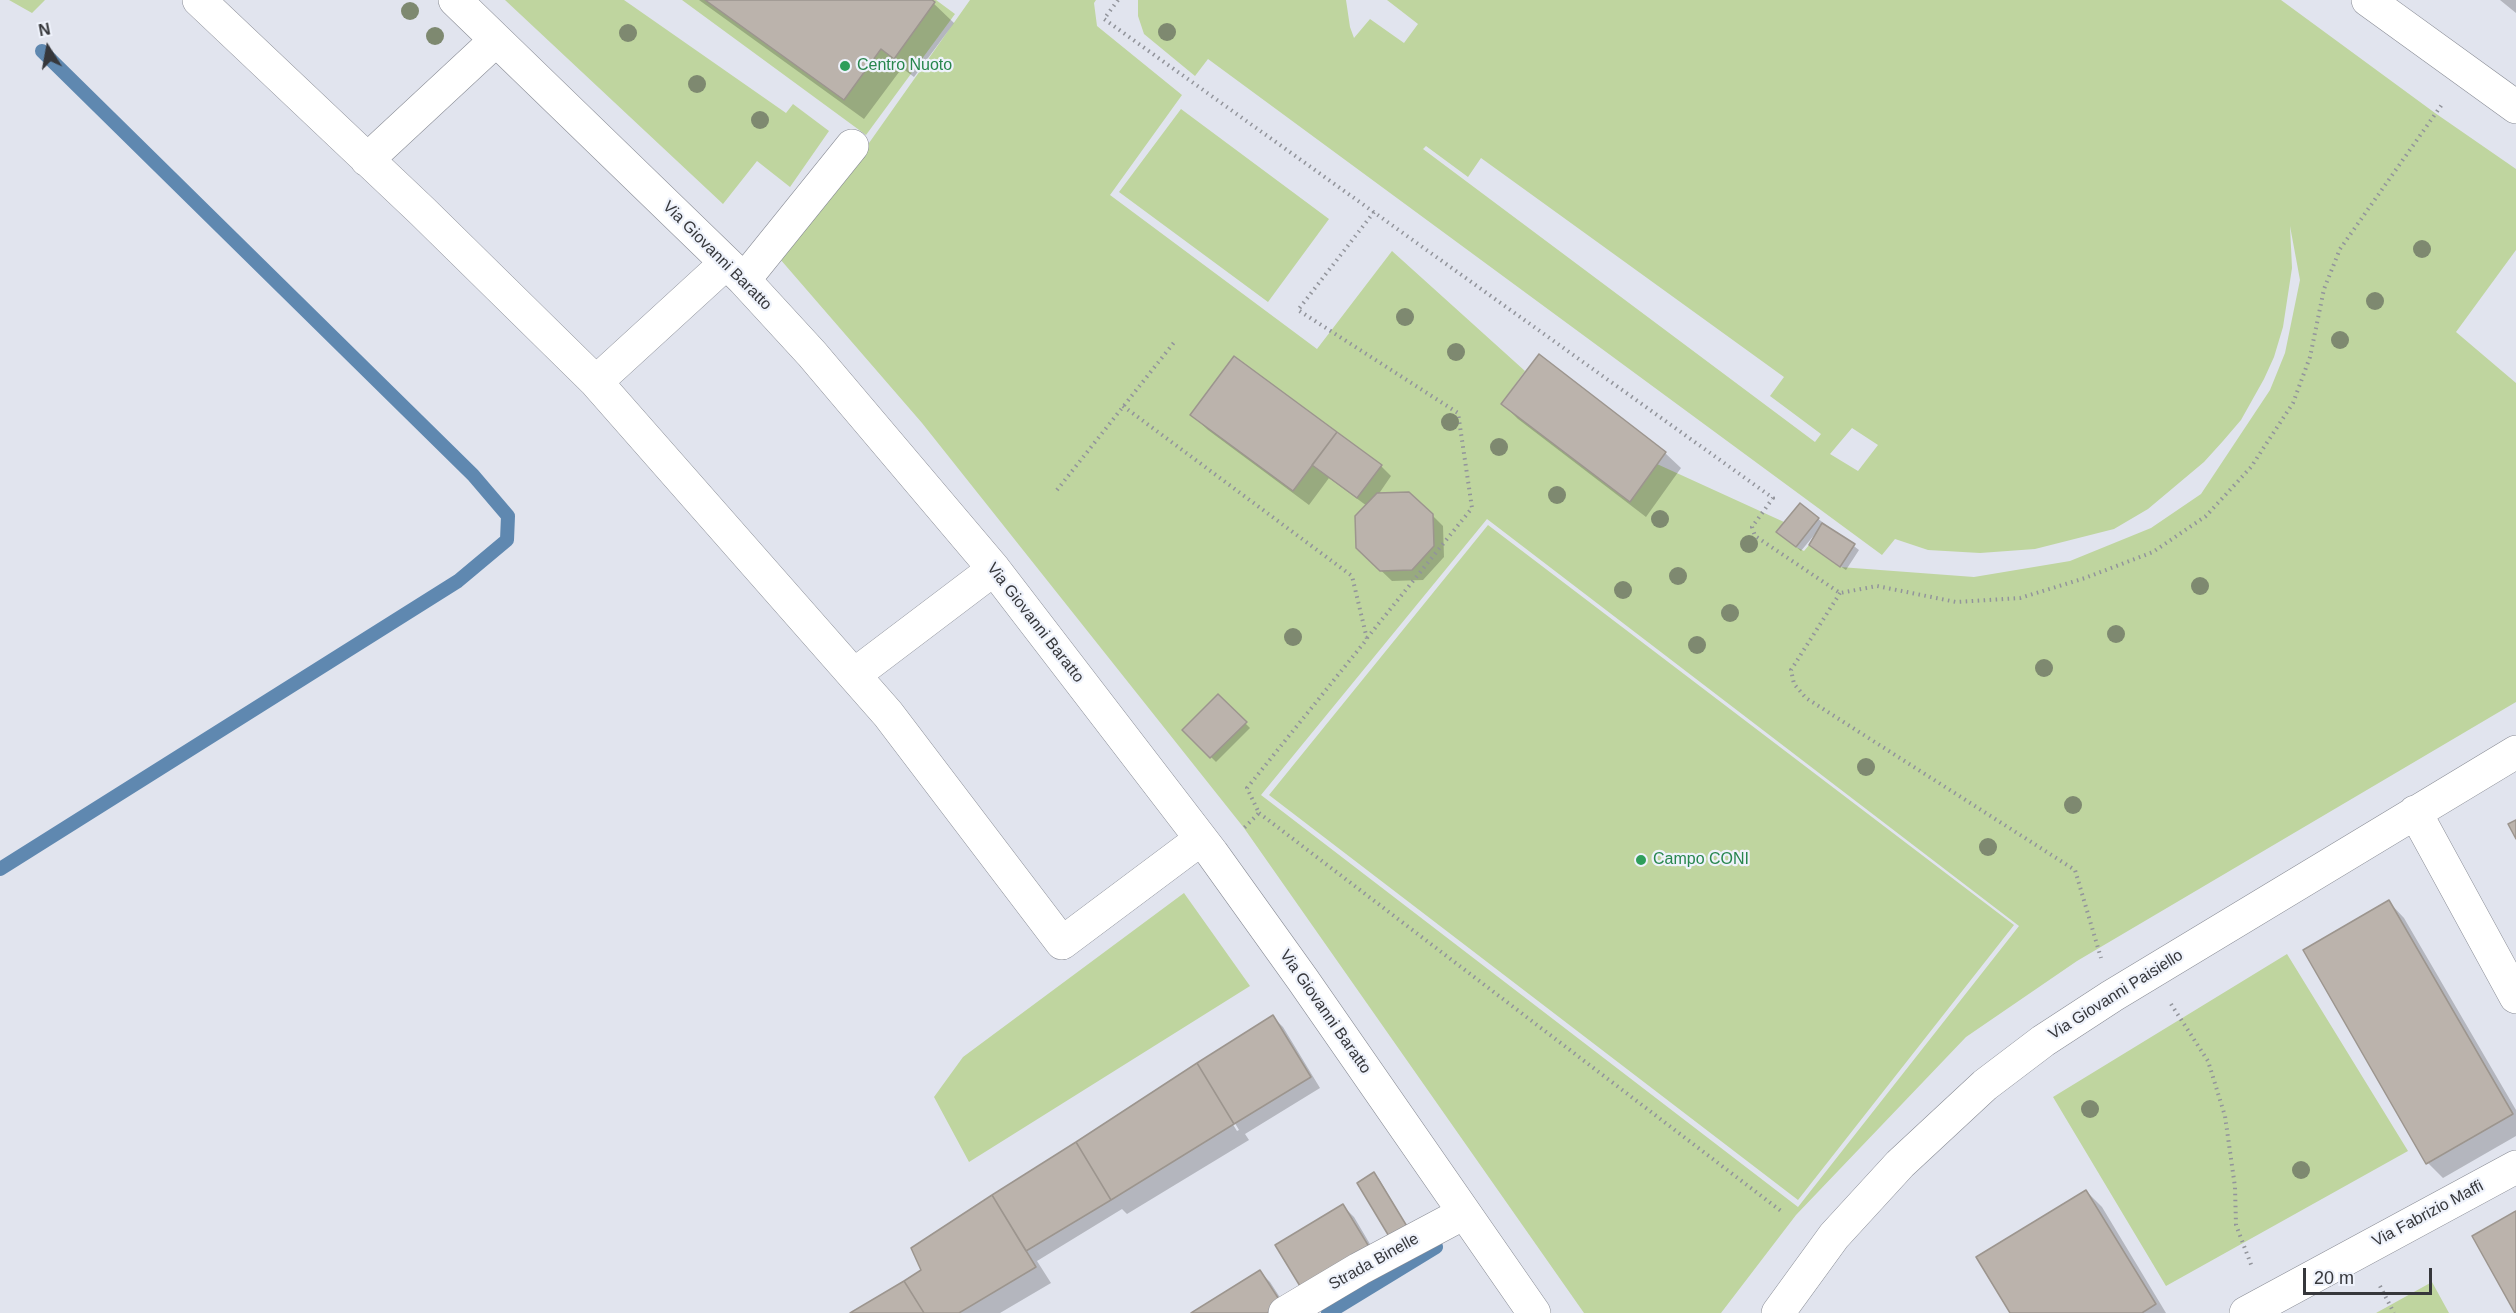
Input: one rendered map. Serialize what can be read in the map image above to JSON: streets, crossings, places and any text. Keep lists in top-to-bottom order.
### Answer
{
  "streets": {
    "street": [
      "Via Giovanni Baratto",
      "Via Giovanni Paisiello",
      "Via Fabrizio Maffi",
      "Strada Binelle"
    ]
  },
  "crossings": [
    ["Via Giovanni Baratto", "Strada Binelle"]
  ],
  "places": ["Centro Nuoto", "Campo CONI"],
  "scale_bar": "20 m",
  "north": "top"
}
